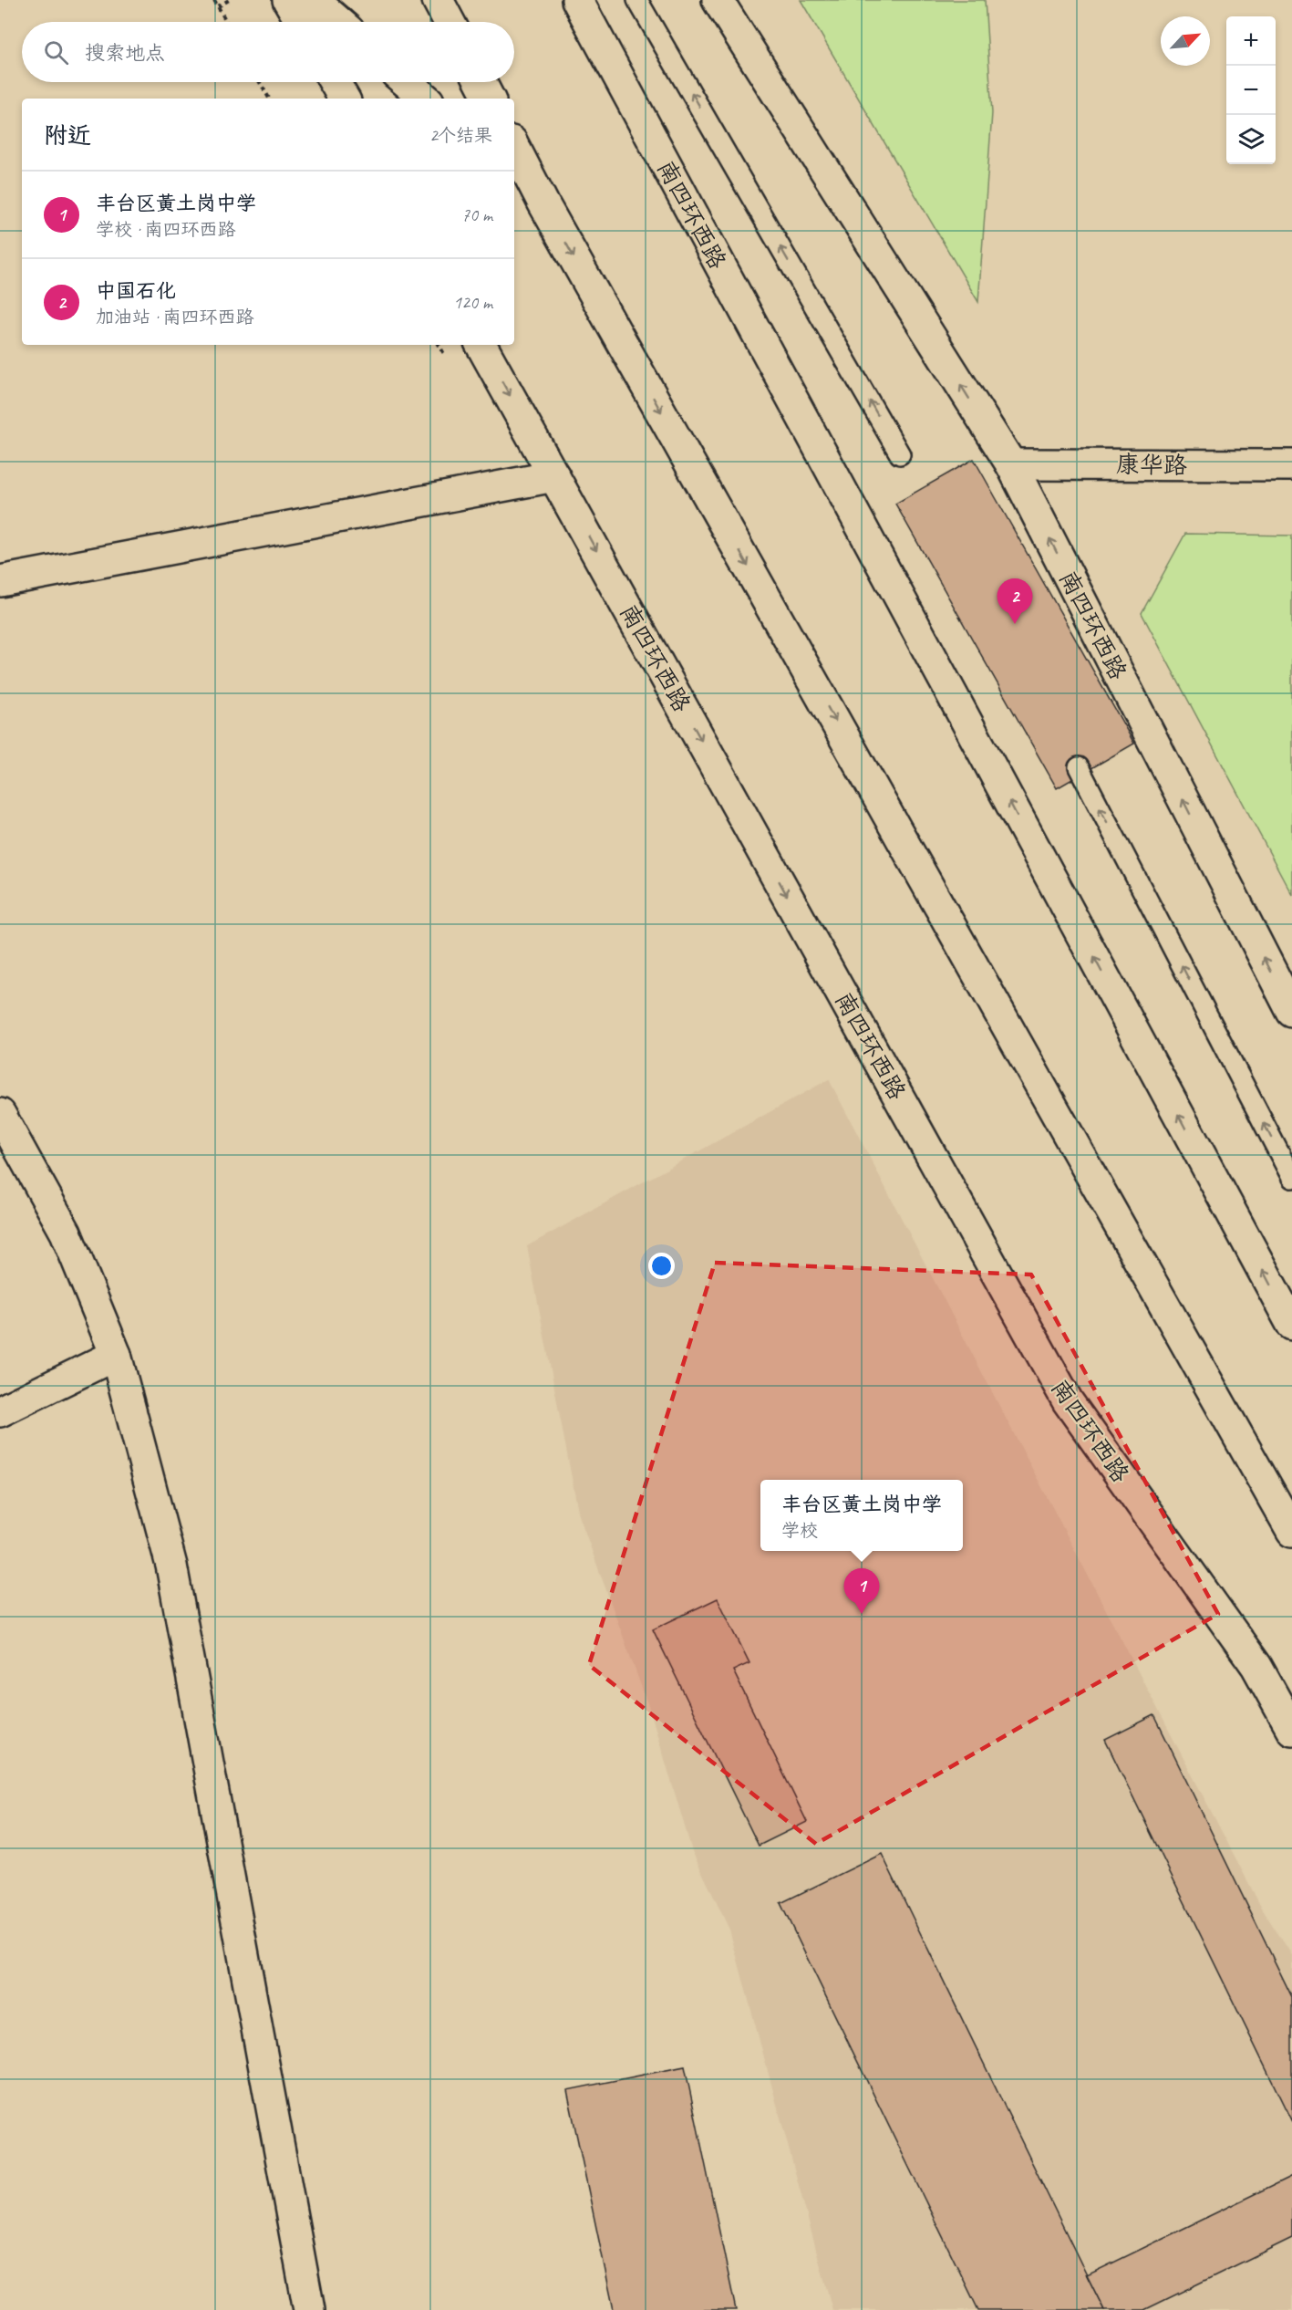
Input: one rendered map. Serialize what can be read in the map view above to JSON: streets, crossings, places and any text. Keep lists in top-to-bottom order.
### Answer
{
  "streets": {
    "main road": ["南四环西路", "康华路"]
  },
  "crossings": [
    ["南四环西路", "康华路"]
  ],
  "north": "top right",
  "page": {
    "map_buttons": ["+", "−"],
    "search": "搜索地点",
    "heading": ["附近", "2个结果"],
    "list": [
      {
        "mark": "1",
        "name": "丰台区黄土岗中学",
        "note": "学校 · 南四环西路",
        "value": "70 m"
      },
      {
        "mark": "2",
        "name": "中国石化",
        "note": "加油站 · 南四环西路",
        "value": "120 m"
      }
    ],
    "pins": ["2", "1"],
    "popup": ["丰台区黄土岗中学", "学校"]
  }
}
